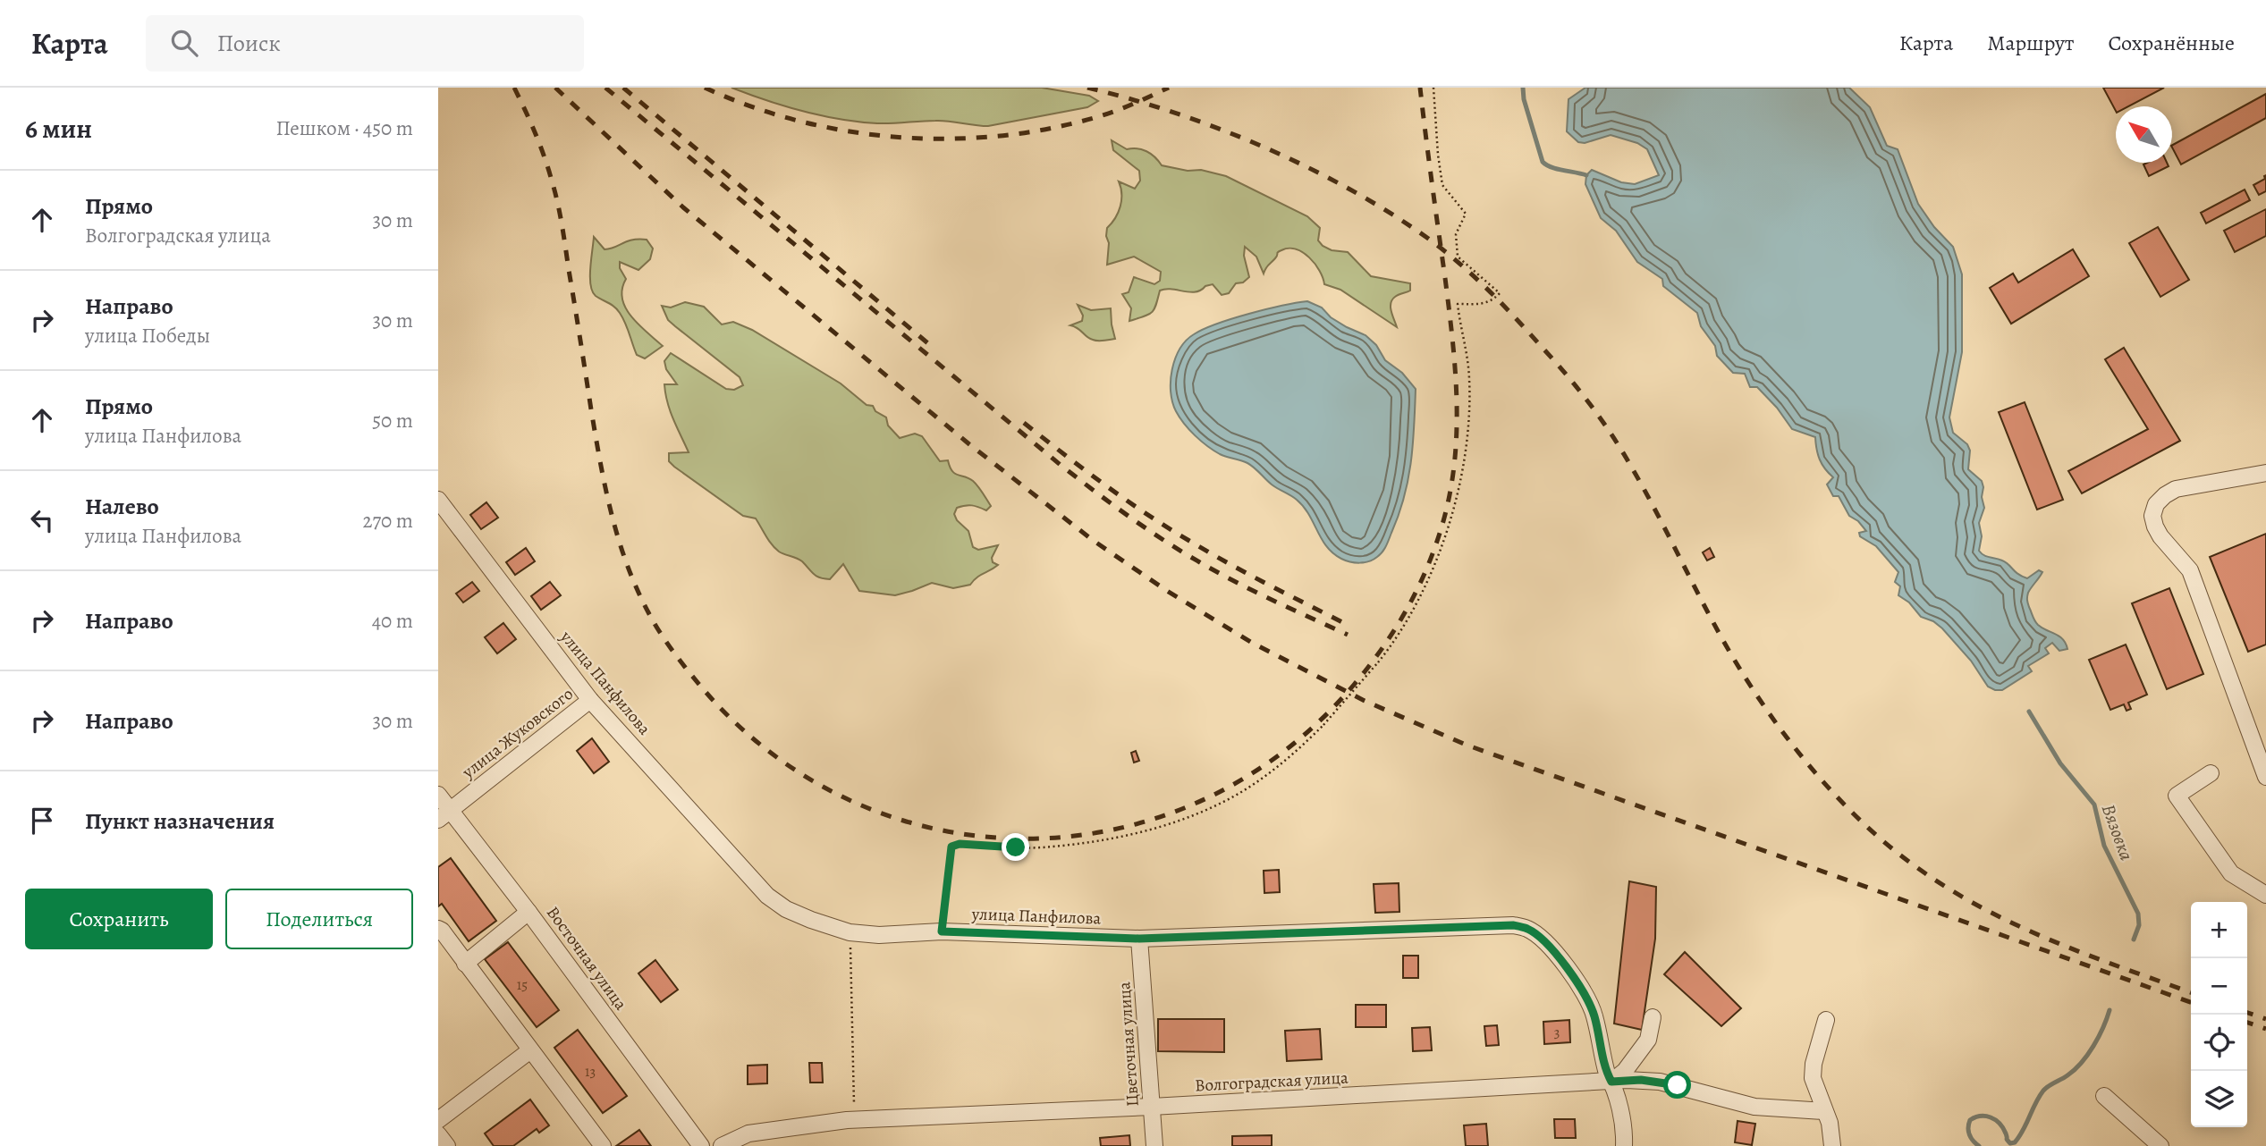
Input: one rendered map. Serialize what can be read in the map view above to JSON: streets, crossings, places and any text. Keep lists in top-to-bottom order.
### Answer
{
  "streets": {
    "street": [
      "улица Панфилова",
      "улица Жуковского",
      "Восточная улица",
      "Цветочная улица",
      "Волгоградская улица"
    ]
  },
  "crossings": [
    ["улица Панфилова", "улица Жуковского"],
    ["улица Панфилова", "Цветочная улица"],
    ["улица Панфилова", "Волгоградская улица"],
    ["улица Жуковского", "Восточная улица"],
    ["Цветочная улица", "Волгоградская улица"]
  ],
  "water": ["Вязовка"],
  "house_numbers": ["15", "3", "13"],
  "north": "top left",
  "page": {
    "header": "Карта",
    "search": "Поиск",
    "nav": ["Карта", "Маршрут", "Сохранённые"],
    "heading": ["6 мин", "Пешком · 450 m"],
    "list": [
      ["Прямо", "Волгоградская улица", "30 m"],
      ["Направо", "улица Победы", "30 m"],
      ["Прямо", "улица Панфилова", "50 m"],
      ["Налево", "улица Панфилова", "270 m"],
      ["Направо", "40 m"],
      ["Направо", "30 m"],
      "Пункт назначения"
    ],
    "buttons": ["Сохранить", "Поделиться"],
    "map_buttons": ["+", "−"]
  }
}
